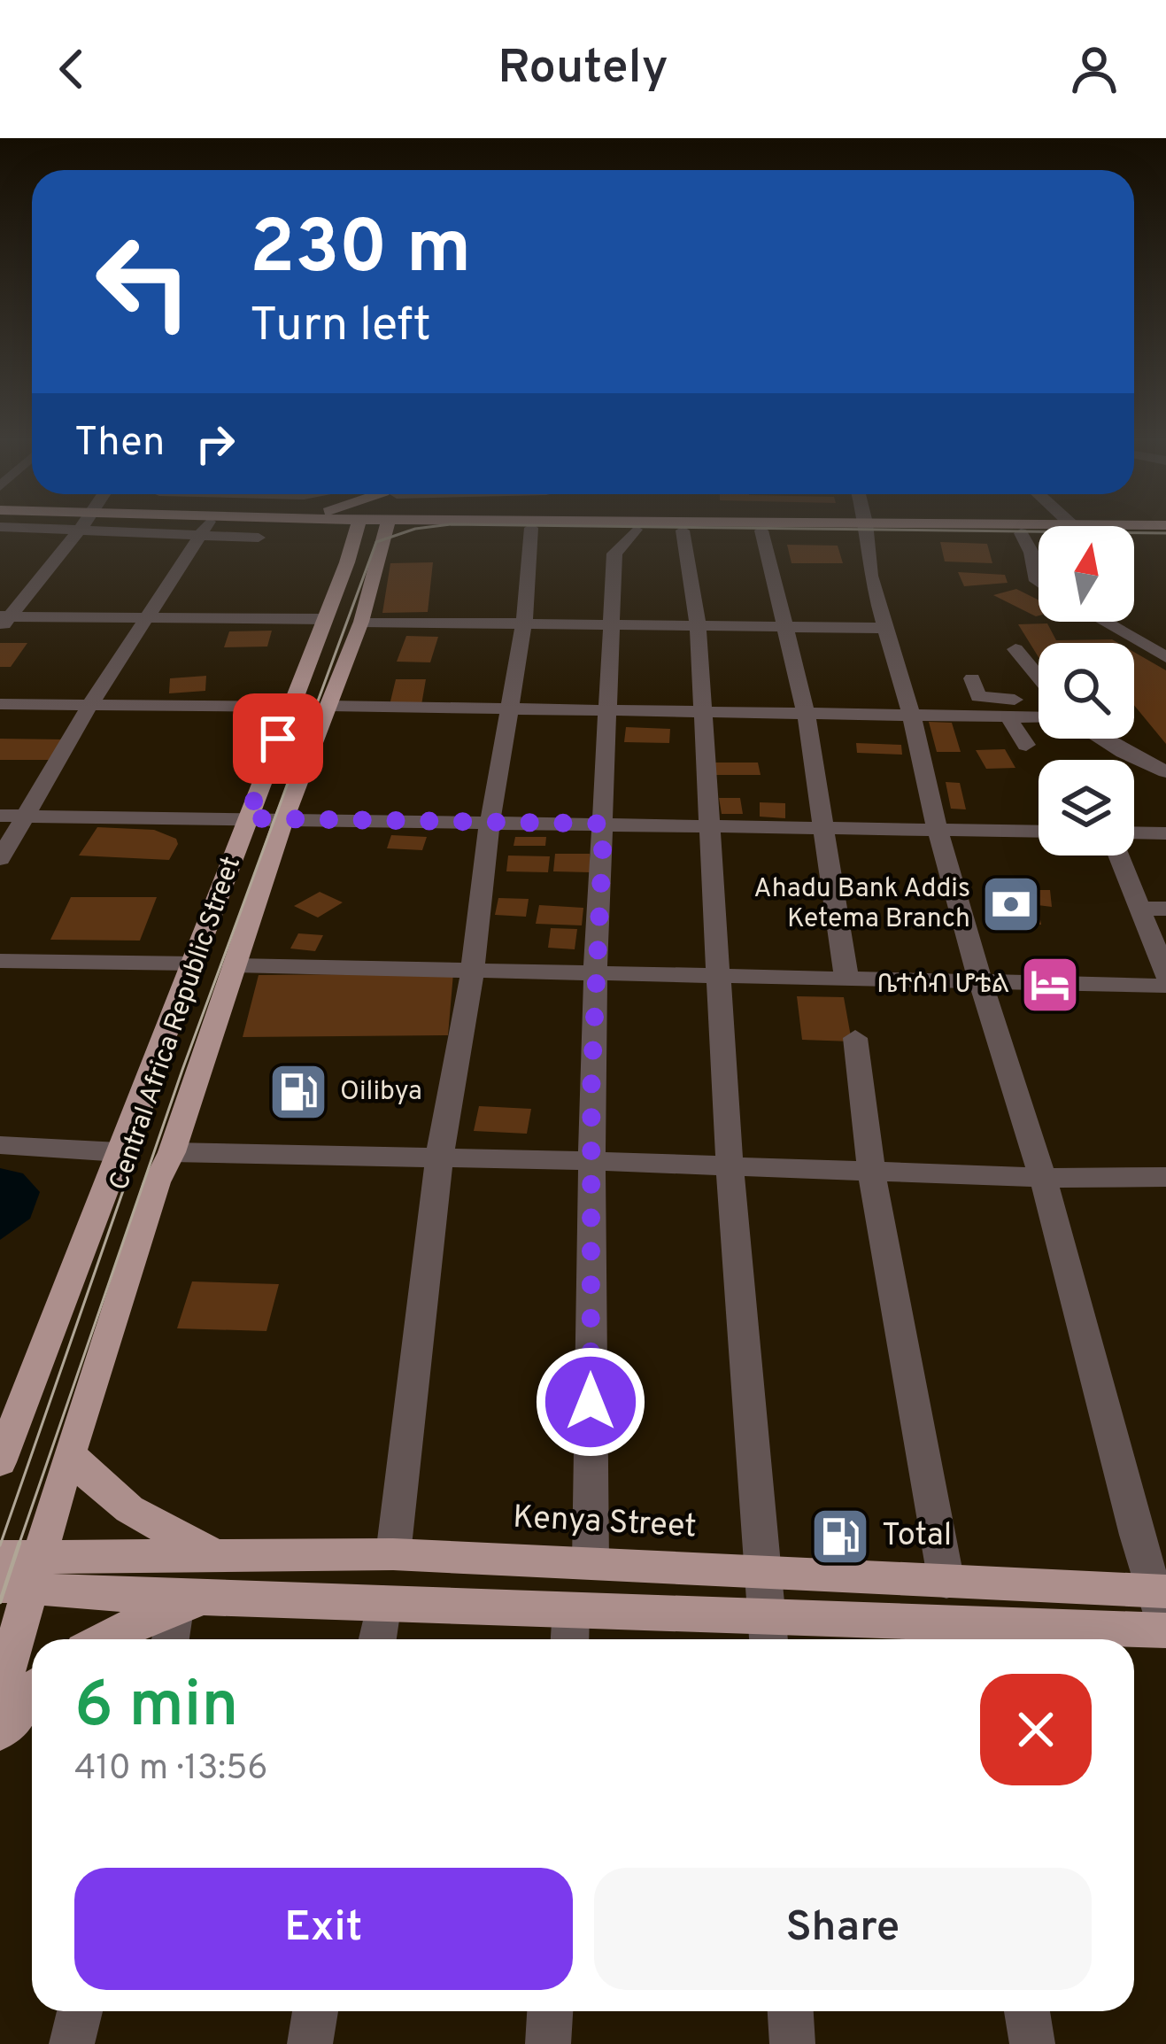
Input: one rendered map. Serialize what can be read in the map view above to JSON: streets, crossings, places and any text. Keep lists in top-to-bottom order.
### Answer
{
  "streets": {
    "main road": ["Central Africa Republic Street", "Kenya Street"]
  },
  "crossings": [
    ["Central Africa Republic Street", "Kenya Street"]
  ],
  "places": {
    "bank": ["Ahadu Bank Addis Ketema Branch"],
    "hotel": ["ቤተሰብ ሆቴል"],
    "fuel station": ["Oilibya", "Total"]
  },
  "north": "top",
  "page": {
    "header": "Routely",
    "turn": ["230 m", "Turn left"],
    "then": "Then",
    "heading": ["6 min", "410 m · 13:56"],
    "buttons": ["Exit", "Share"]
  }
}
